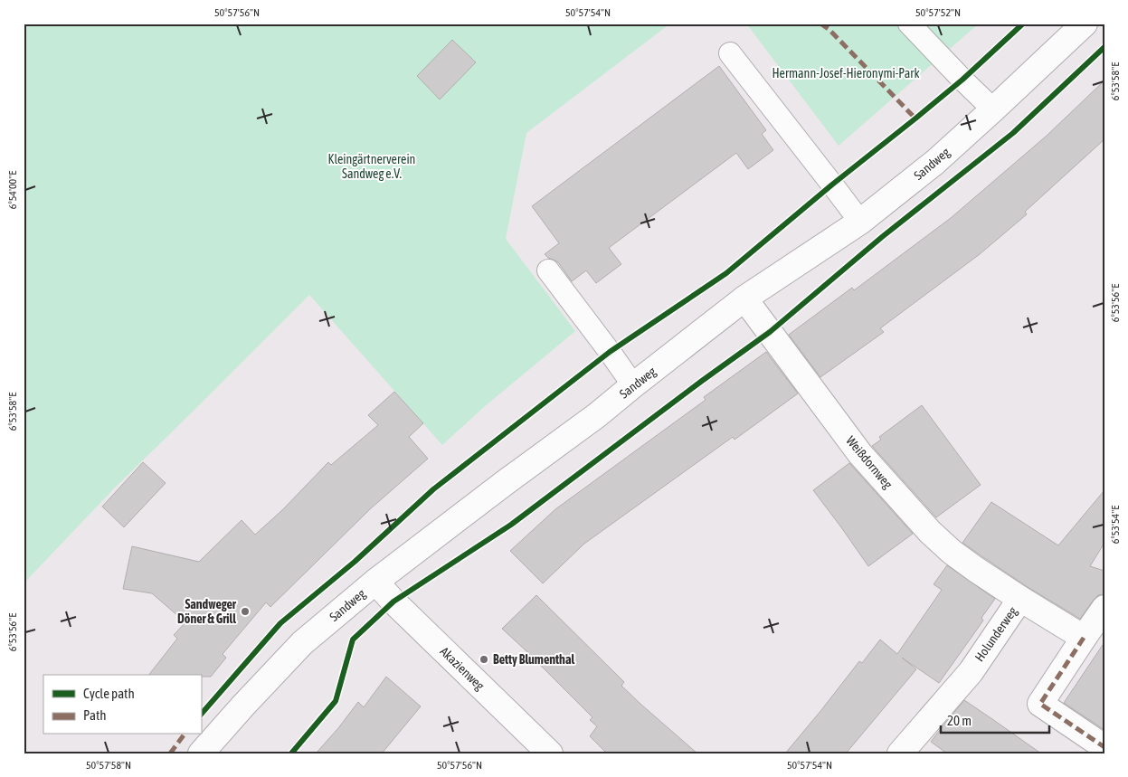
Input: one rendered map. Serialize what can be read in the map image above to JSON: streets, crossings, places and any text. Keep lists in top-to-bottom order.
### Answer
{
  "streets": {
    "street": [
      "Sandweg",
      "Weißdornweg",
      "Holunderweg",
      "Akazienweg"
    ]
  },
  "crossings": [
    ["Sandweg", "Weißdornweg"],
    ["Sandweg", "Akazienweg"],
    ["Weißdornweg", "Holunderweg"]
  ],
  "parks": ["Hermann-Josef-Hieronymi-Park", "Kleingärtnerverein Sandweg e.V."],
  "places": ["Sandweger Döner & Grill", "Betty Blumenthal"],
  "legend": ["Cycle path", "Path"],
  "scale_bar": "20 m",
  "coordinates": [
    "50°57'56\"N",
    "50°57'54\"N",
    "50°57'52\"N",
    "6°53'58\"E",
    "6°54'00\"E",
    "6°53'56\"E",
    "6°53'54\"E",
    "50°57'58\"N"
  ]
}
